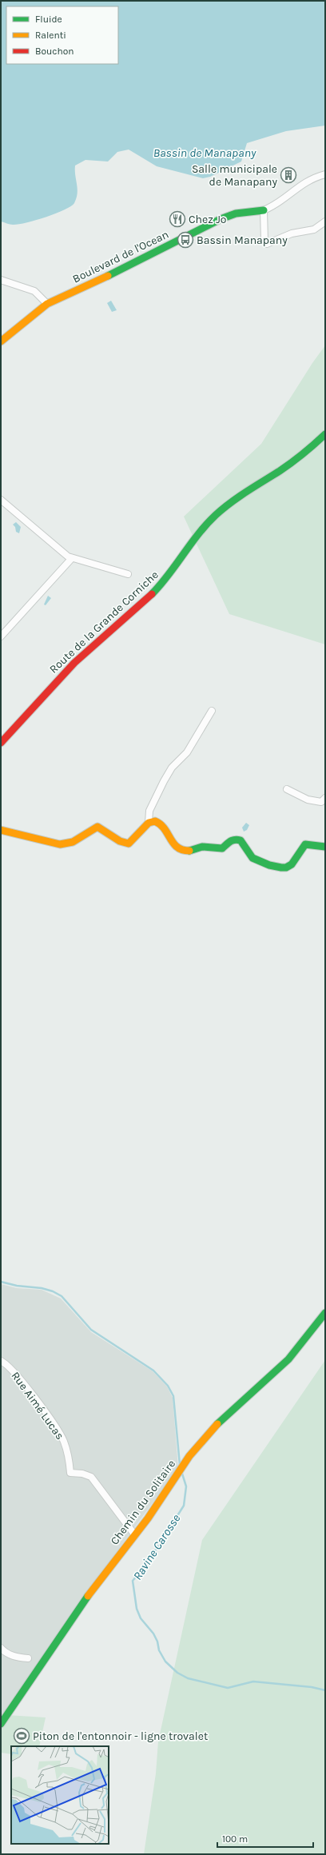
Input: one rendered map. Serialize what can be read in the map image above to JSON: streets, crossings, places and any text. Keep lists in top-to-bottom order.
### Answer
{
  "streets": {
    "street": [
      "Boulevard de l'Ocean",
      "Route de la Grande Corniche",
      "Rue Aimé Lucas",
      "Chemin du Solitaire"
    ]
  },
  "crossings": [
    ["Rue Aimé Lucas", "Chemin du Solitaire"]
  ],
  "water": ["Bassin de Manapany", "Ravine Carosse"],
  "places": {
    "building": ["Salle municipale de Manapany"],
    "restaurant": ["Chez Jo"],
    "bus stop": ["Bassin Manapany"],
    "sports": ["Piton de l'entonnoir - ligne trovalet"]
  },
  "legend": ["Fluide", "Ralenti", "Bouchon"],
  "scale_bar": "100 m"
}
